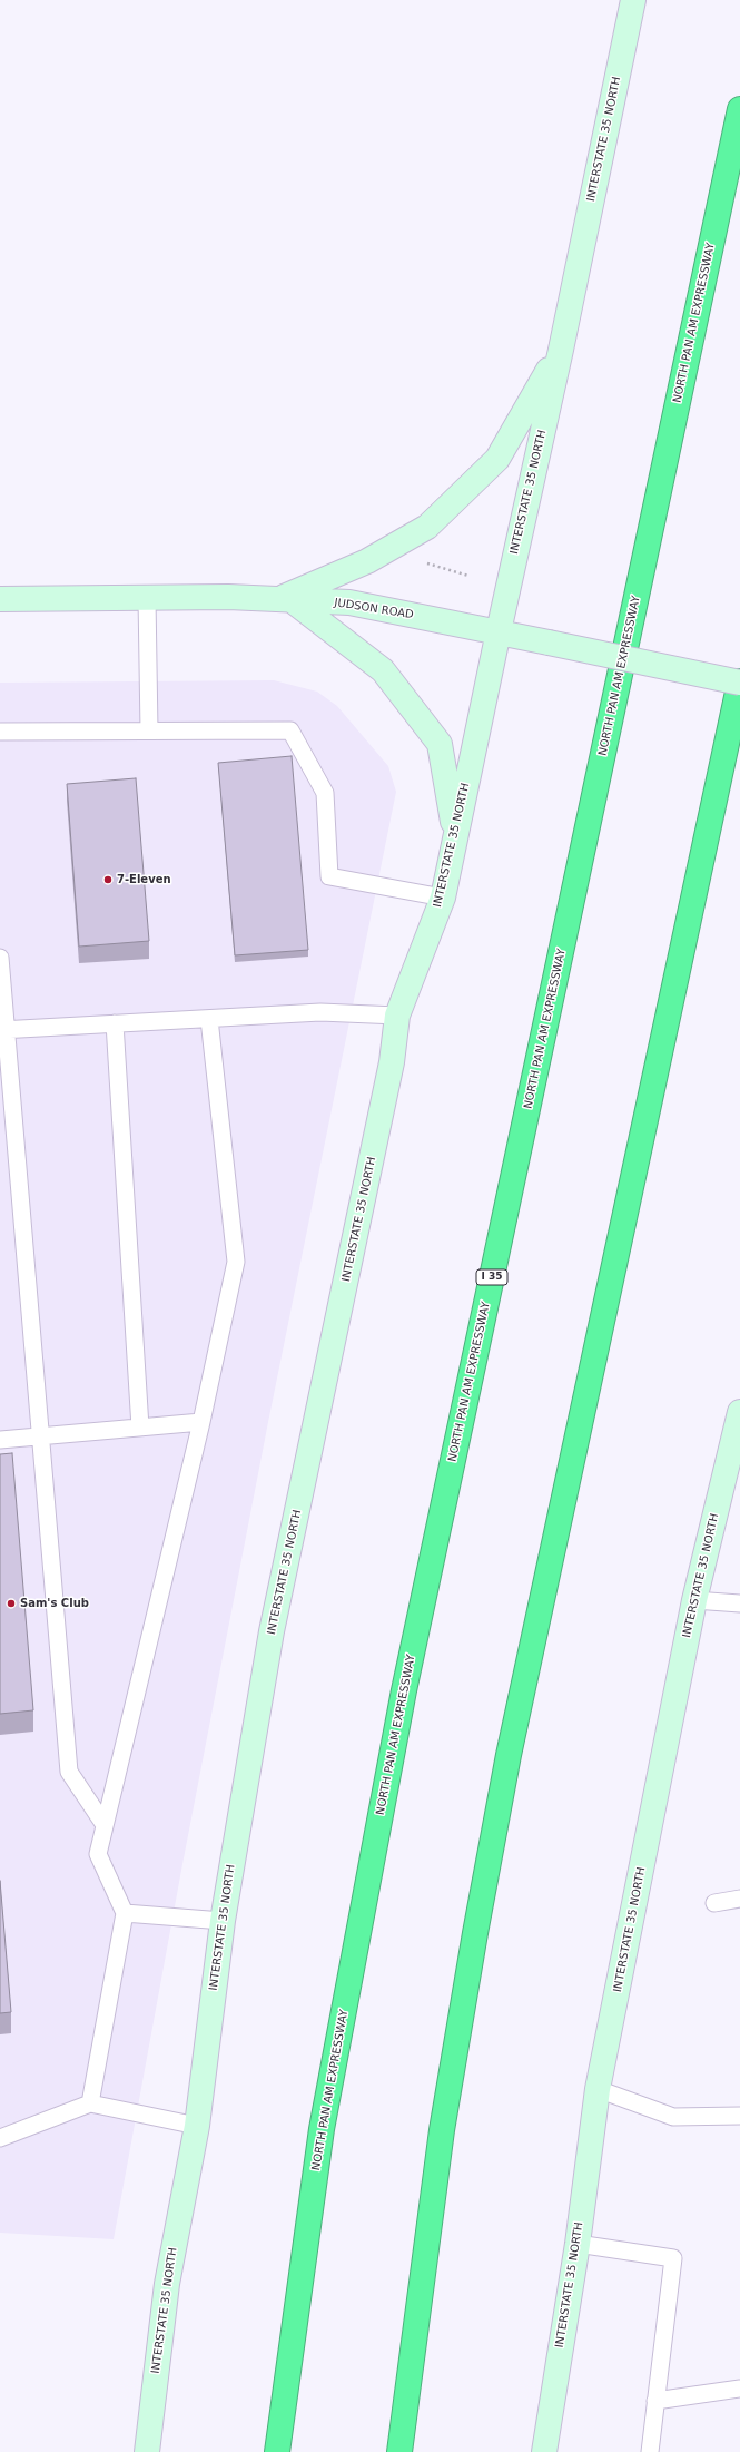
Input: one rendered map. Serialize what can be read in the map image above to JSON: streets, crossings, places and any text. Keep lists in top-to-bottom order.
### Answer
{
  "streets": {
    "highway": ["NORTH PAN AM EXPRESSWAY", "I 35"],
    "main road": ["INTERSTATE 35 NORTH", "JUDSON ROAD"]
  },
  "crossings": [
    ["INTERSTATE 35 NORTH", "JUDSON ROAD"]
  ],
  "places": ["7-Eleven", "Sam's Club"]
}
